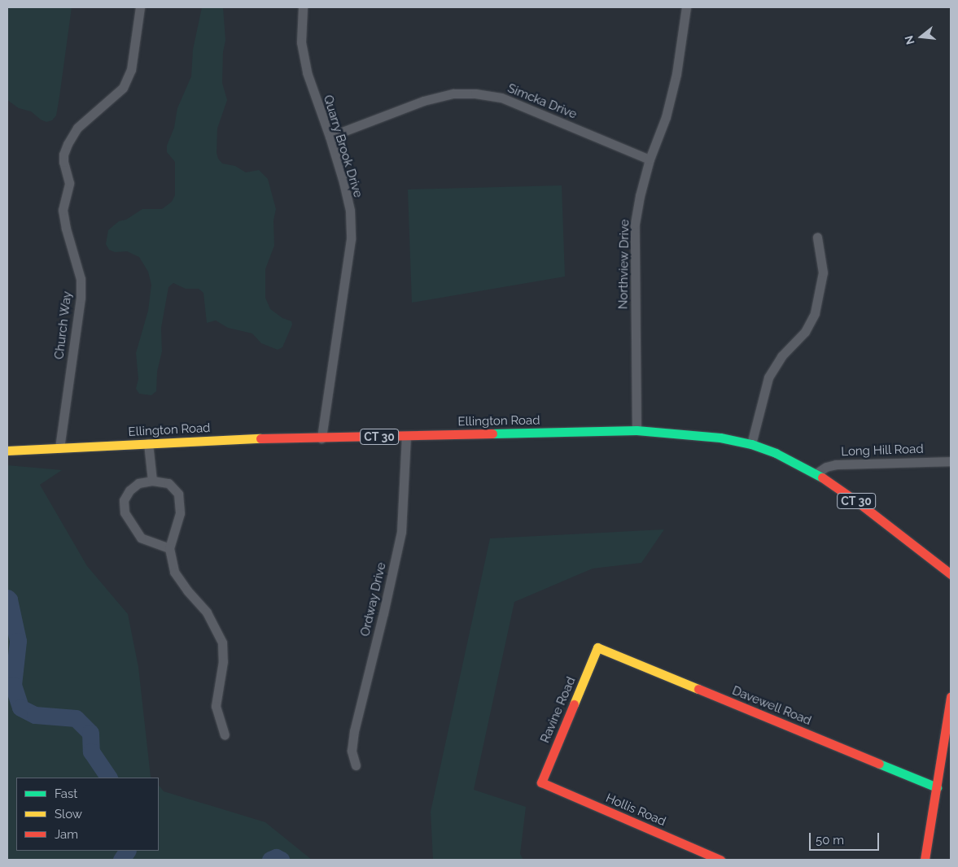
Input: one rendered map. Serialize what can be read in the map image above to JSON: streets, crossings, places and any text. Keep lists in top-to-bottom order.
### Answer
{
  "streets": {
    "main road": [
      "Ellington Road",
      "CT 30",
      "Davewell Road",
      "Ravine Road",
      "Hollis Road"
    ],
    "street": [
      "Simcka Drive",
      "Quarry Brook Drive",
      "Northview Drive",
      "Church Way",
      "Long Hill Road",
      "Ordway Drive"
    ]
  },
  "crossings": [
    ["Simcka Drive", "Quarry Brook Drive"],
    ["Simcka Drive", "Northview Drive"],
    ["Quarry Brook Drive", "Ellington Road"],
    ["Northview Drive", "Ellington Road"],
    ["Church Way", "Ellington Road"],
    ["Ellington Road", "Long Hill Road"],
    ["Ellington Road", "Ordway Drive"],
    ["Davewell Road", "Ravine Road"],
    ["Ravine Road", "Hollis Road"]
  ],
  "legend": ["Fast", "Slow", "Jam"],
  "scale_bar": "50 m",
  "north": "left"
}
